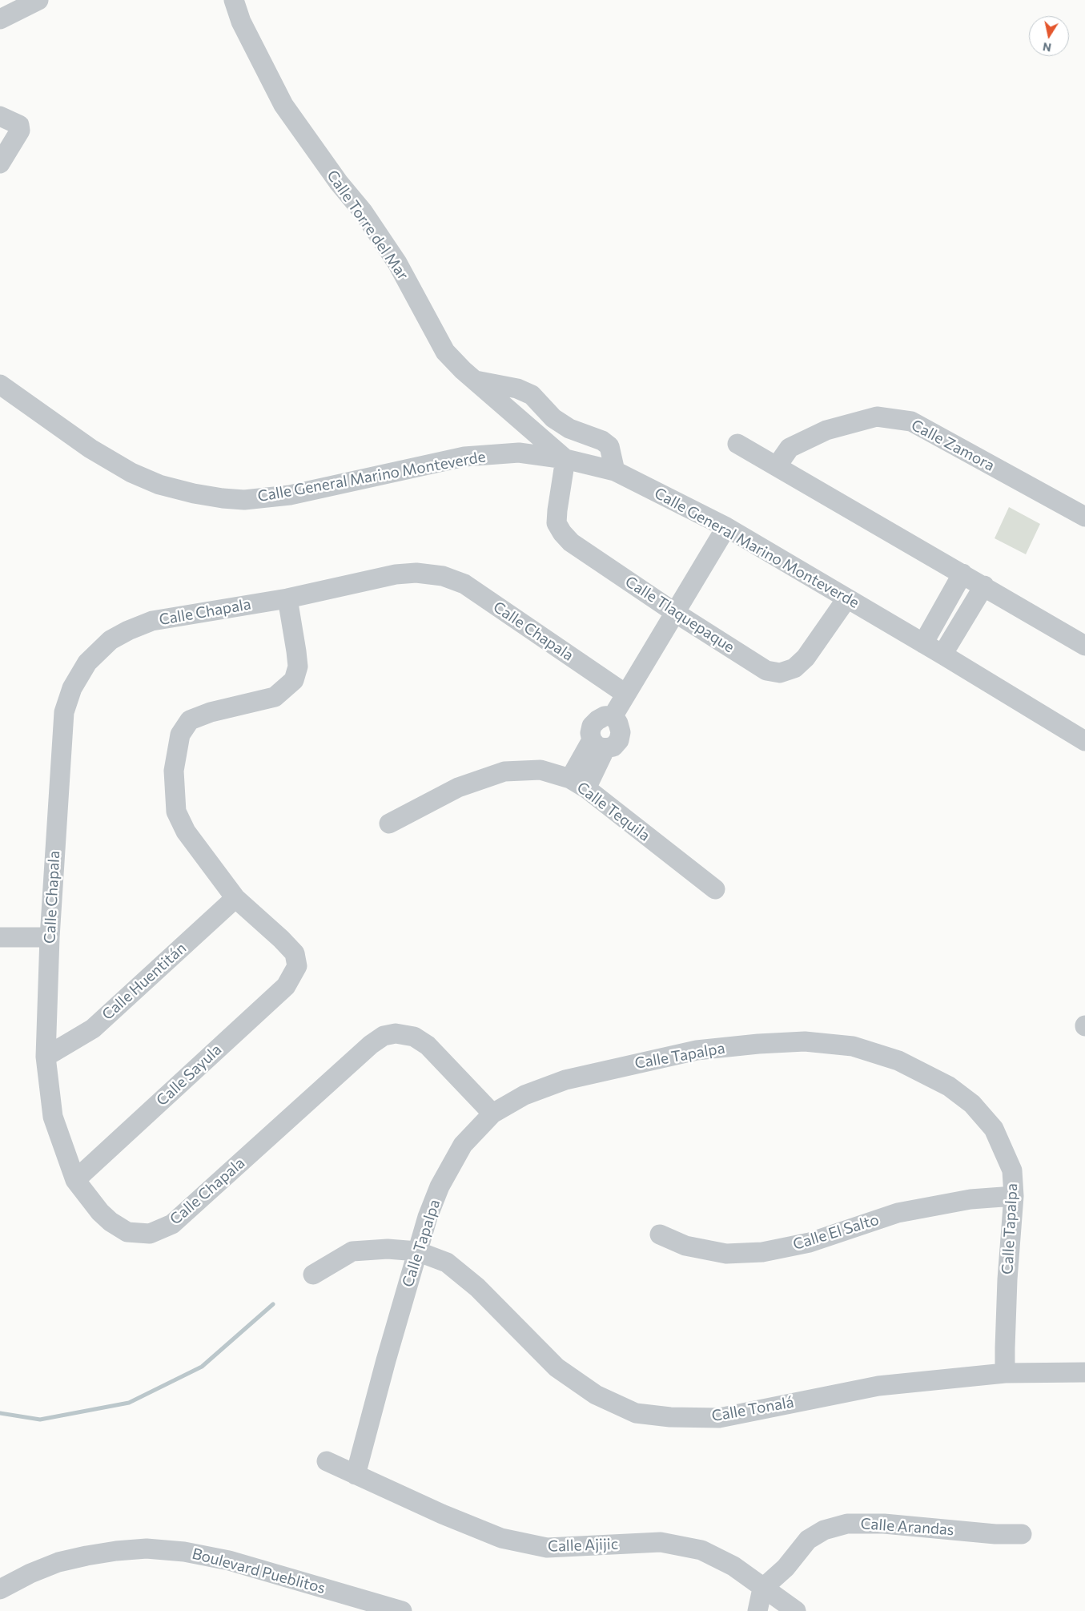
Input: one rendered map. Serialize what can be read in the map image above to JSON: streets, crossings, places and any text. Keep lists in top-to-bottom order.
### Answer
{
  "streets": {
    "street": [
      "Calle Torre del Mar",
      "Calle Zamora",
      "Calle General Marino Monteverde",
      "Calle Chapala",
      "Calle Tlaquepaque",
      "Calle Tequila",
      "Calle Huentitán",
      "Calle Tapalpa",
      "Calle Sayula",
      "Calle El Salto",
      "Calle Tonalá",
      "Calle Arandas",
      "Calle Ajijic",
      "Boulevard Pueblitos"
    ]
  },
  "crossings": [
    ["Calle Torre del Mar", "Calle General Marino Monteverde"],
    ["Calle Torre del Mar", "Calle Tlaquepaque"],
    ["Calle General Marino Monteverde", "Calle Tlaquepaque"],
    ["Calle Chapala", "Calle Huentitán"],
    ["Calle Chapala", "Calle Tapalpa"],
    ["Calle Chapala", "Calle Sayula"],
    ["Calle Huentitán", "Calle Sayula"],
    ["Calle Tapalpa", "Calle El Salto"],
    ["Calle Tapalpa", "Calle Tonalá"],
    ["Calle Tapalpa", "Calle Ajijic"],
    ["Calle Arandas", "Calle Ajijic"]
  ],
  "north": "bottom"
}
